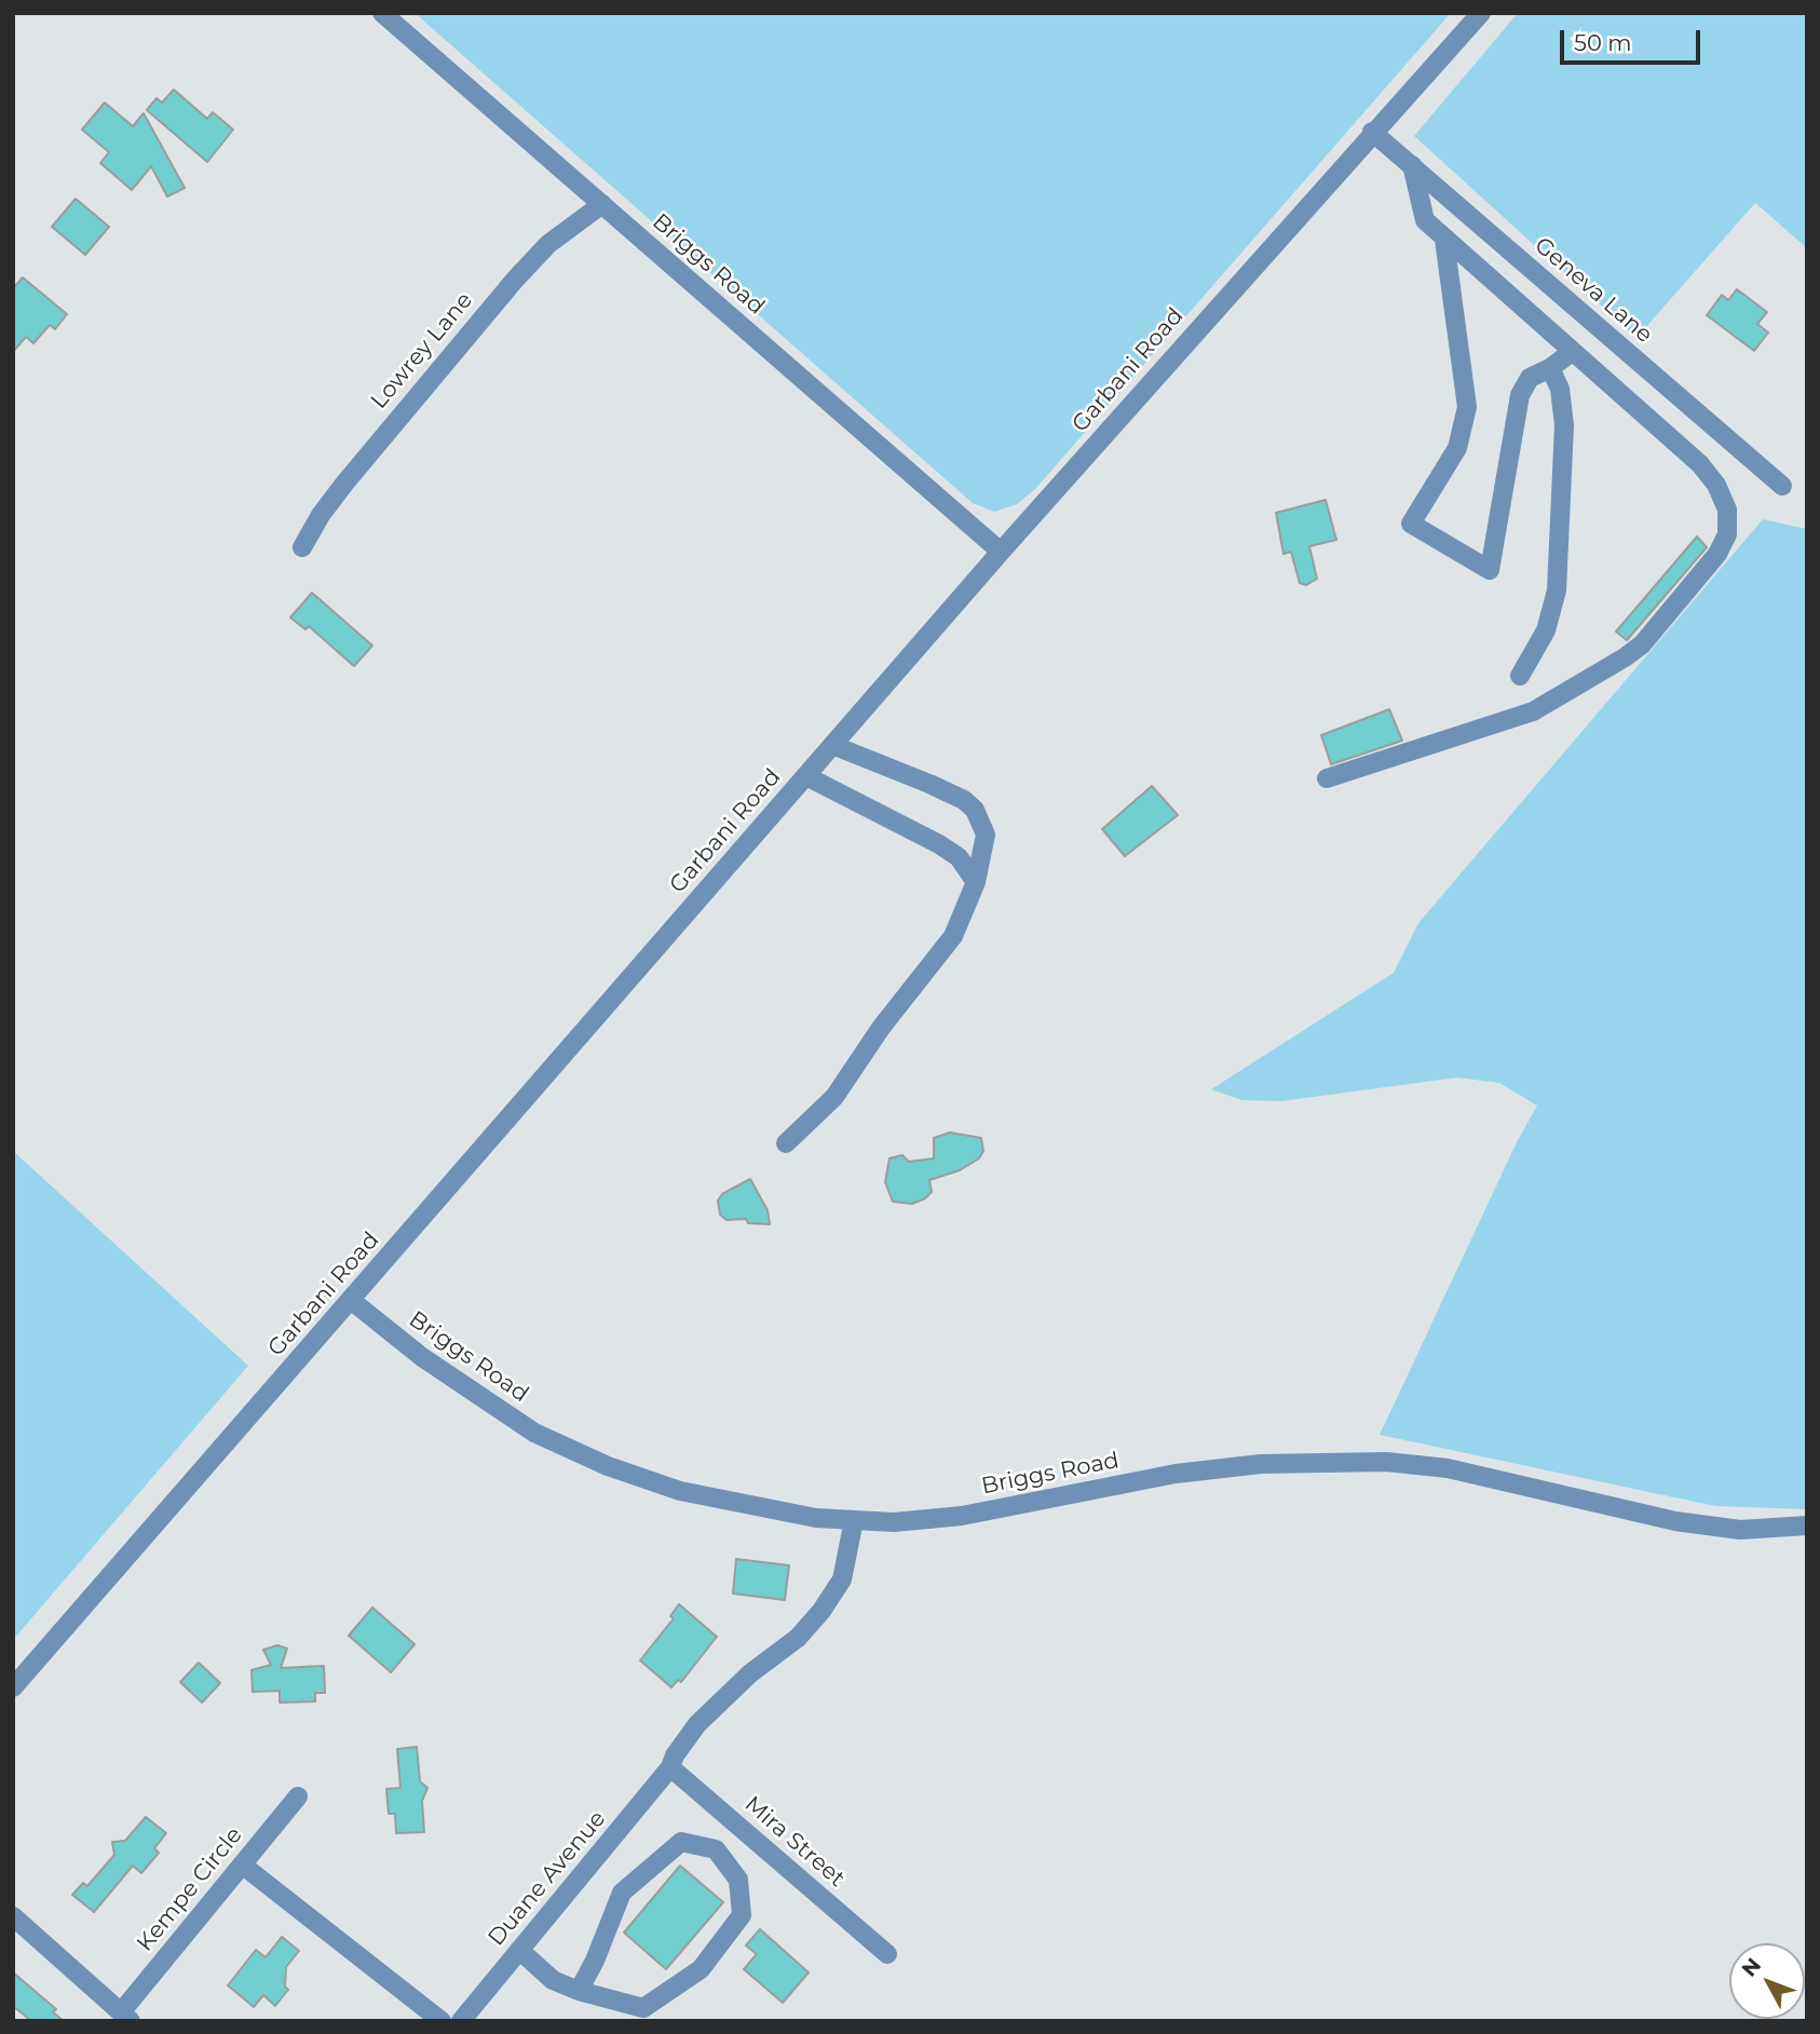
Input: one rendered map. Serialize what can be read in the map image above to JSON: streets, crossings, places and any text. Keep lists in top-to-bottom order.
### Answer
{
  "streets": {
    "street": [
      "Briggs Road",
      "Geneva Lane",
      "Lowrey Lane",
      "Garbani Road",
      "Mira Street",
      "Duane Avenue",
      "Kempe Circle"
    ]
  },
  "crossings": [
    ["Briggs Road", "Lowrey Lane"],
    ["Briggs Road", "Garbani Road"],
    ["Briggs Road", "Duane Avenue"],
    ["Geneva Lane", "Garbani Road"],
    ["Mira Street", "Duane Avenue"]
  ],
  "scale_bar": "50 m",
  "north": "top left"
}
